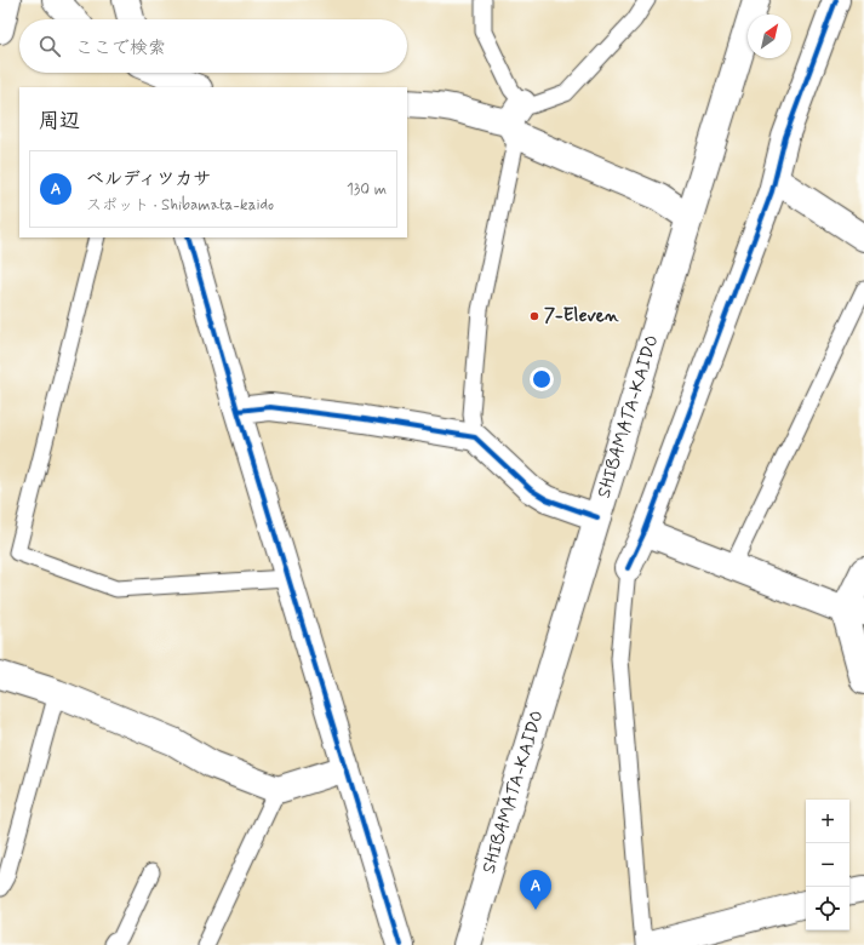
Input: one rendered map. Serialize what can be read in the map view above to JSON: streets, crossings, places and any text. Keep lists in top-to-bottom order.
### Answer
{
  "streets": {
    "street": ["SHIBAMATA-KAIDO"]
  },
  "places": ["7-Eleven"],
  "north": "top right",
  "page": {
    "search": "ここで検索",
    "heading": "周辺",
    "list": [
      {
        "mark": "A",
        "name": "ベルディツカサ",
        "note": "スポット · Shibamata-kaido",
        "value": "130 m"
      }
    ],
    "map_buttons": ["+", "−"],
    "pins": "A"
  }
}
